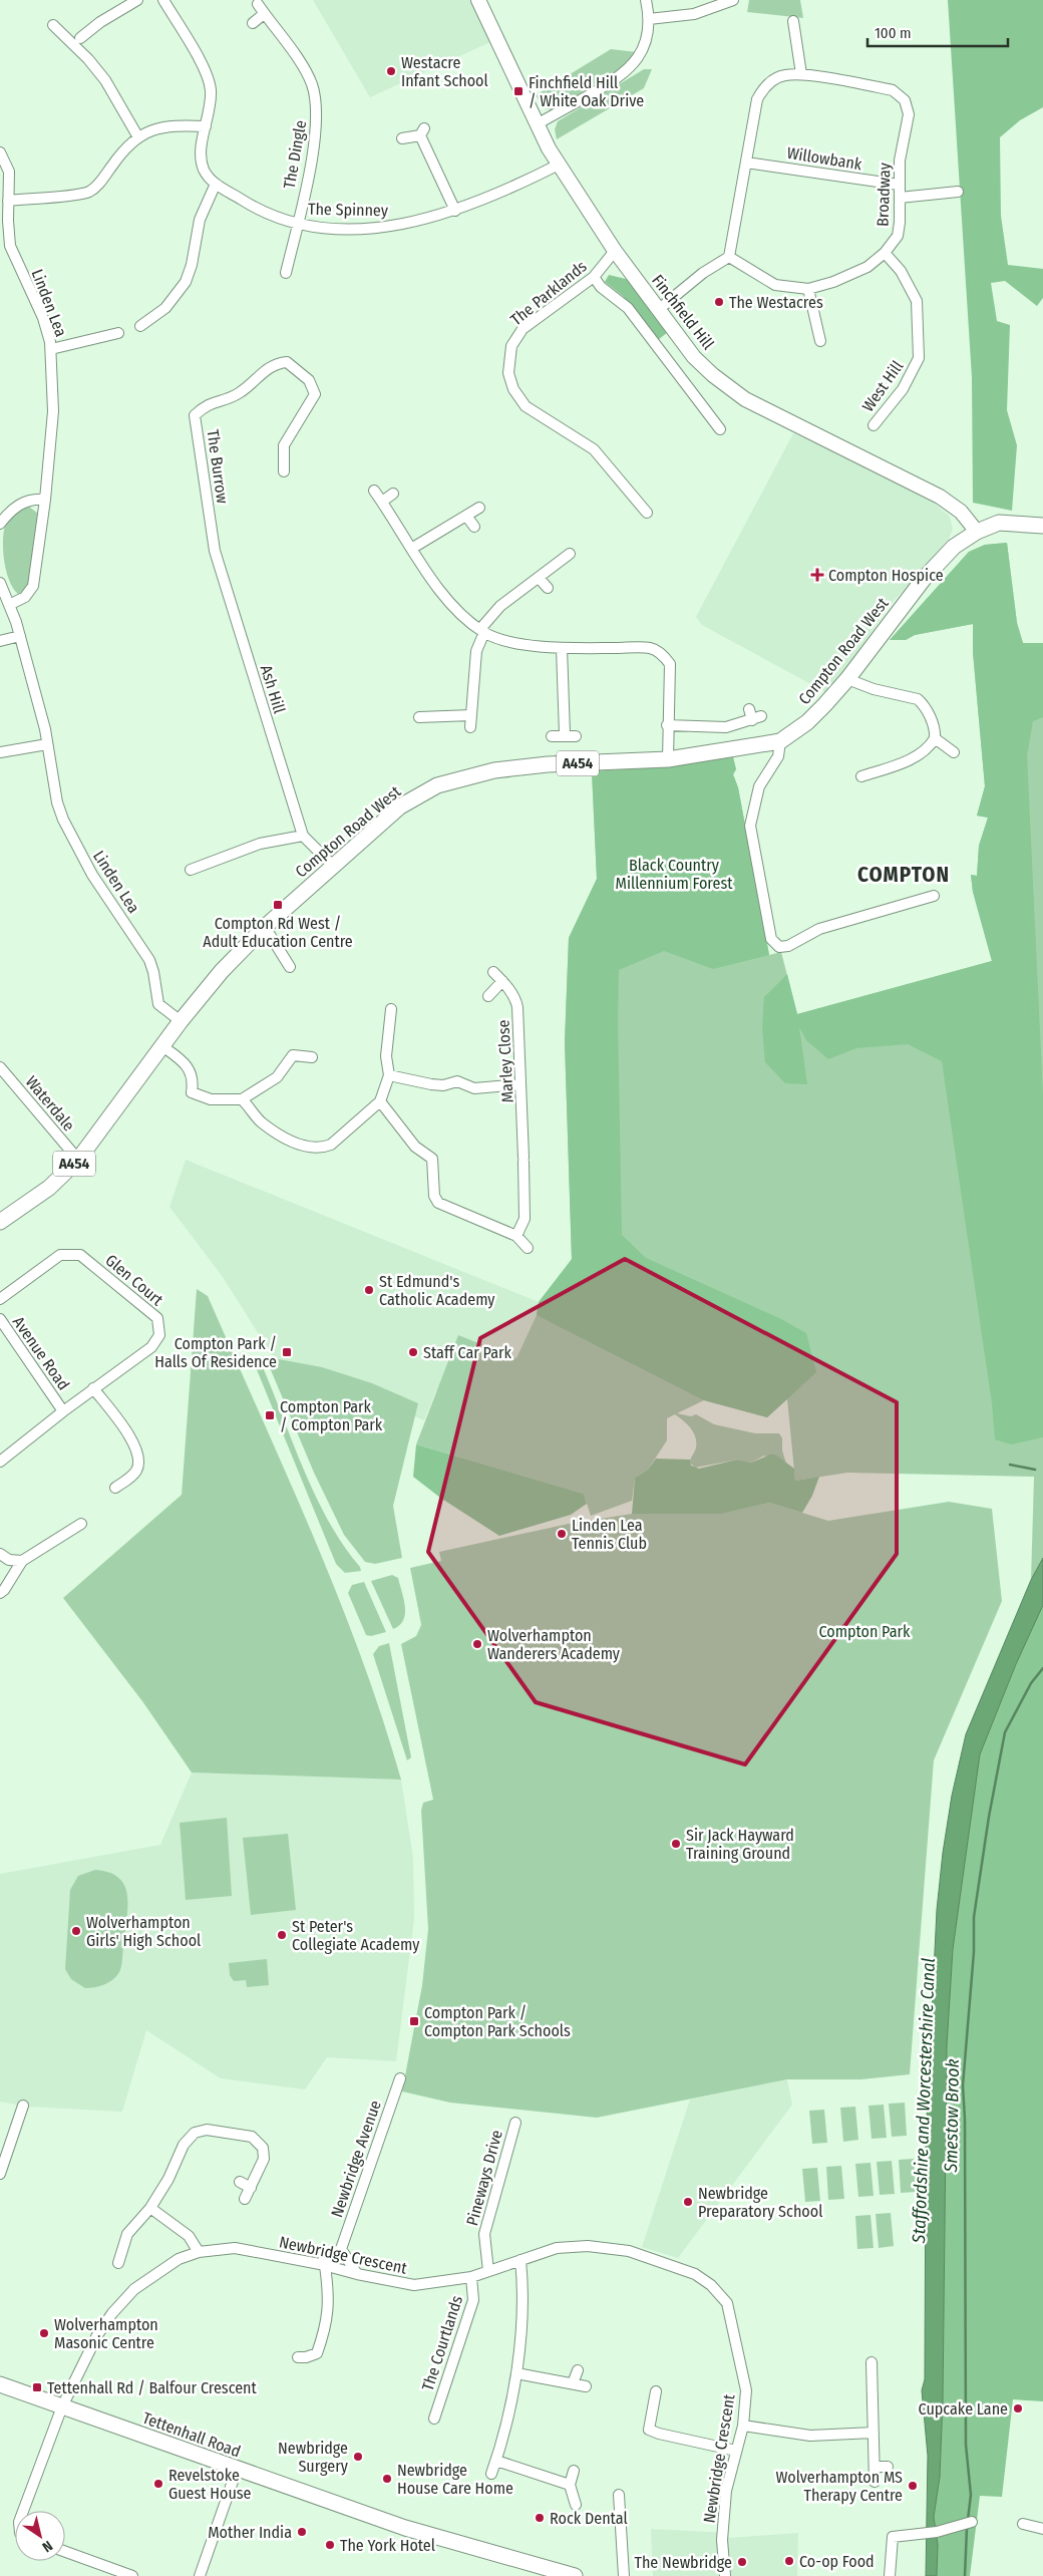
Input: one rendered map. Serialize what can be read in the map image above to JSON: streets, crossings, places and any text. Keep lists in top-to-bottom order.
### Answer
{
  "streets": {
    "highway": ["Compton Road West", "A454", "Tettenhall Road"],
    "main road": ["Finchfield Hill"],
    "street": [
      "The Dingle",
      "Willowbank",
      "Broadway",
      "The Spinney",
      "The Parklands",
      "Linden Lea",
      "West Hill",
      "The Burrow",
      "Ash Hill",
      "Marley Close",
      "Waterdale",
      "Glen Court",
      "Avenue Road",
      "Newbridge Avenue",
      "Pineways Drive",
      "Newbridge Crescent",
      "The Courtlands"
    ]
  },
  "crossings": [
    ["The Dingle", "The Spinney"],
    ["Willowbank", "Broadway"],
    ["Broadway", "West Hill"],
    ["The Spinney", "Finchfield Hill"],
    ["The Parklands", "Finchfield Hill"],
    ["Linden Lea", "Compton Road West"],
    ["Finchfield Hill", "Compton Road West"],
    ["Finchfield Hill", "A454"],
    ["The Burrow", "Ash Hill"],
    ["Compton Road West", "Ash Hill"],
    ["Compton Road West", "A454"],
    ["Compton Road West", "Waterdale"],
    ["Glen Court", "Avenue Road"],
    ["Pineways Drive", "Newbridge Crescent"],
    ["Newbridge Crescent", "The Courtlands"],
    ["Newbridge Crescent", "Tettenhall Road"]
  ],
  "districts": ["COMPTON"],
  "water": ["Staffordshire and Worcestershire Canal", "Smestow Brook"],
  "parks": ["Black Country Millennium Forest", "Compton Park"],
  "places": {
    "other": [
      "Westacre Infant School",
      "The Westacres",
      "St Edmund's Catholic Academy",
      "Staff Car Park",
      "Linden Lea Tennis Club",
      "Wolverhampton Wanderers Academy",
      "Sir Jack Hayward Training Ground",
      "Wolverhampton Girls' High School",
      "St Peter's Collegiate Academy",
      "Newbridge Preparatory School",
      "Wolverhampton Masonic Centre",
      "Cupcake Lane",
      "Newbridge Surgery",
      "Newbridge House Care Home",
      "Revelstoke Guest House",
      "Wolverhampton MS Therapy Centre",
      "Rock Dental",
      "Mother India",
      "The York Hotel",
      "Co-op Food",
      "The Newbridge"
    ],
    "transit": [
      "Finchfield Hill / White Oak Drive",
      "Compton Rd West / Adult Education Centre",
      "Compton Park / Halls Of Residence",
      "Compton Park / Compton Park",
      "Compton Park / Compton Park Schools",
      "Tettenhall Rd / Balfour Crescent"
    ],
    "health": ["Compton Hospice"]
  },
  "scale_bar": "100 m",
  "north": "bottom right"
}
